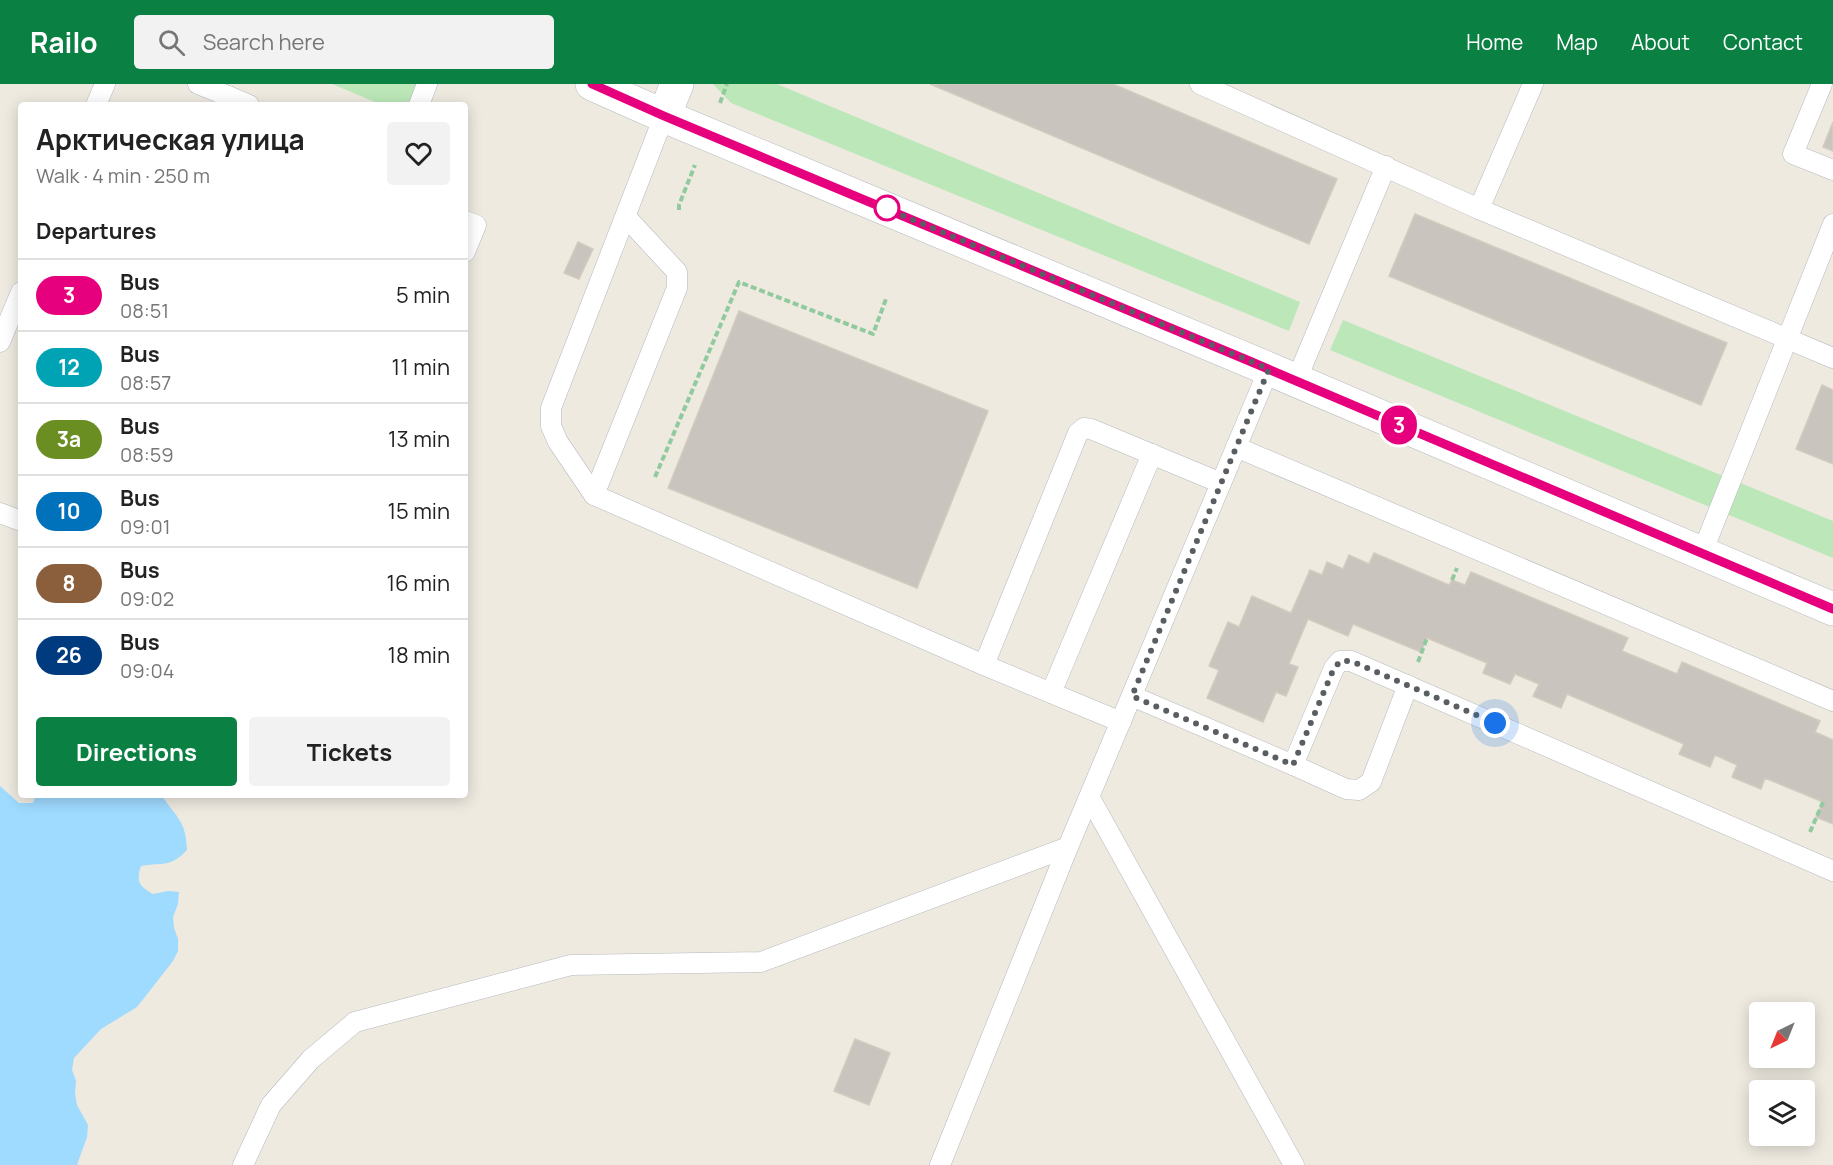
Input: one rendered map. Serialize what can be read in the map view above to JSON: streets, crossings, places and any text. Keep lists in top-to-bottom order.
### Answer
{
  "lines": ["bus line 3"],
  "north": "bottom left",
  "page": {
    "header": "Railo",
    "search": "Search here",
    "nav": [
      "Home",
      "Map",
      "About",
      "Contact"
    ],
    "on_map": "3",
    "heading": [
      ["Арктическая улица", "Walk · 4 min · 250 m"],
      "Departures"
    ],
    "list": [
      {
        "mark": "3",
        "name": "Bus",
        "note": "08:51",
        "value": "5 min"
      },
      {
        "mark": "12",
        "name": "Bus",
        "note": "08:57",
        "value": "11 min"
      },
      {
        "mark": "3а",
        "name": "Bus",
        "note": "08:59",
        "value": "13 min"
      },
      {
        "mark": "10",
        "name": "Bus",
        "note": "09:01",
        "value": "15 min"
      },
      {
        "mark": "8",
        "name": "Bus",
        "note": "09:02",
        "value": "16 min"
      },
      {
        "mark": "26",
        "name": "Bus",
        "note": "09:04",
        "value": "18 min"
      }
    ],
    "buttons": ["Directions", "Tickets"]
  }
}
